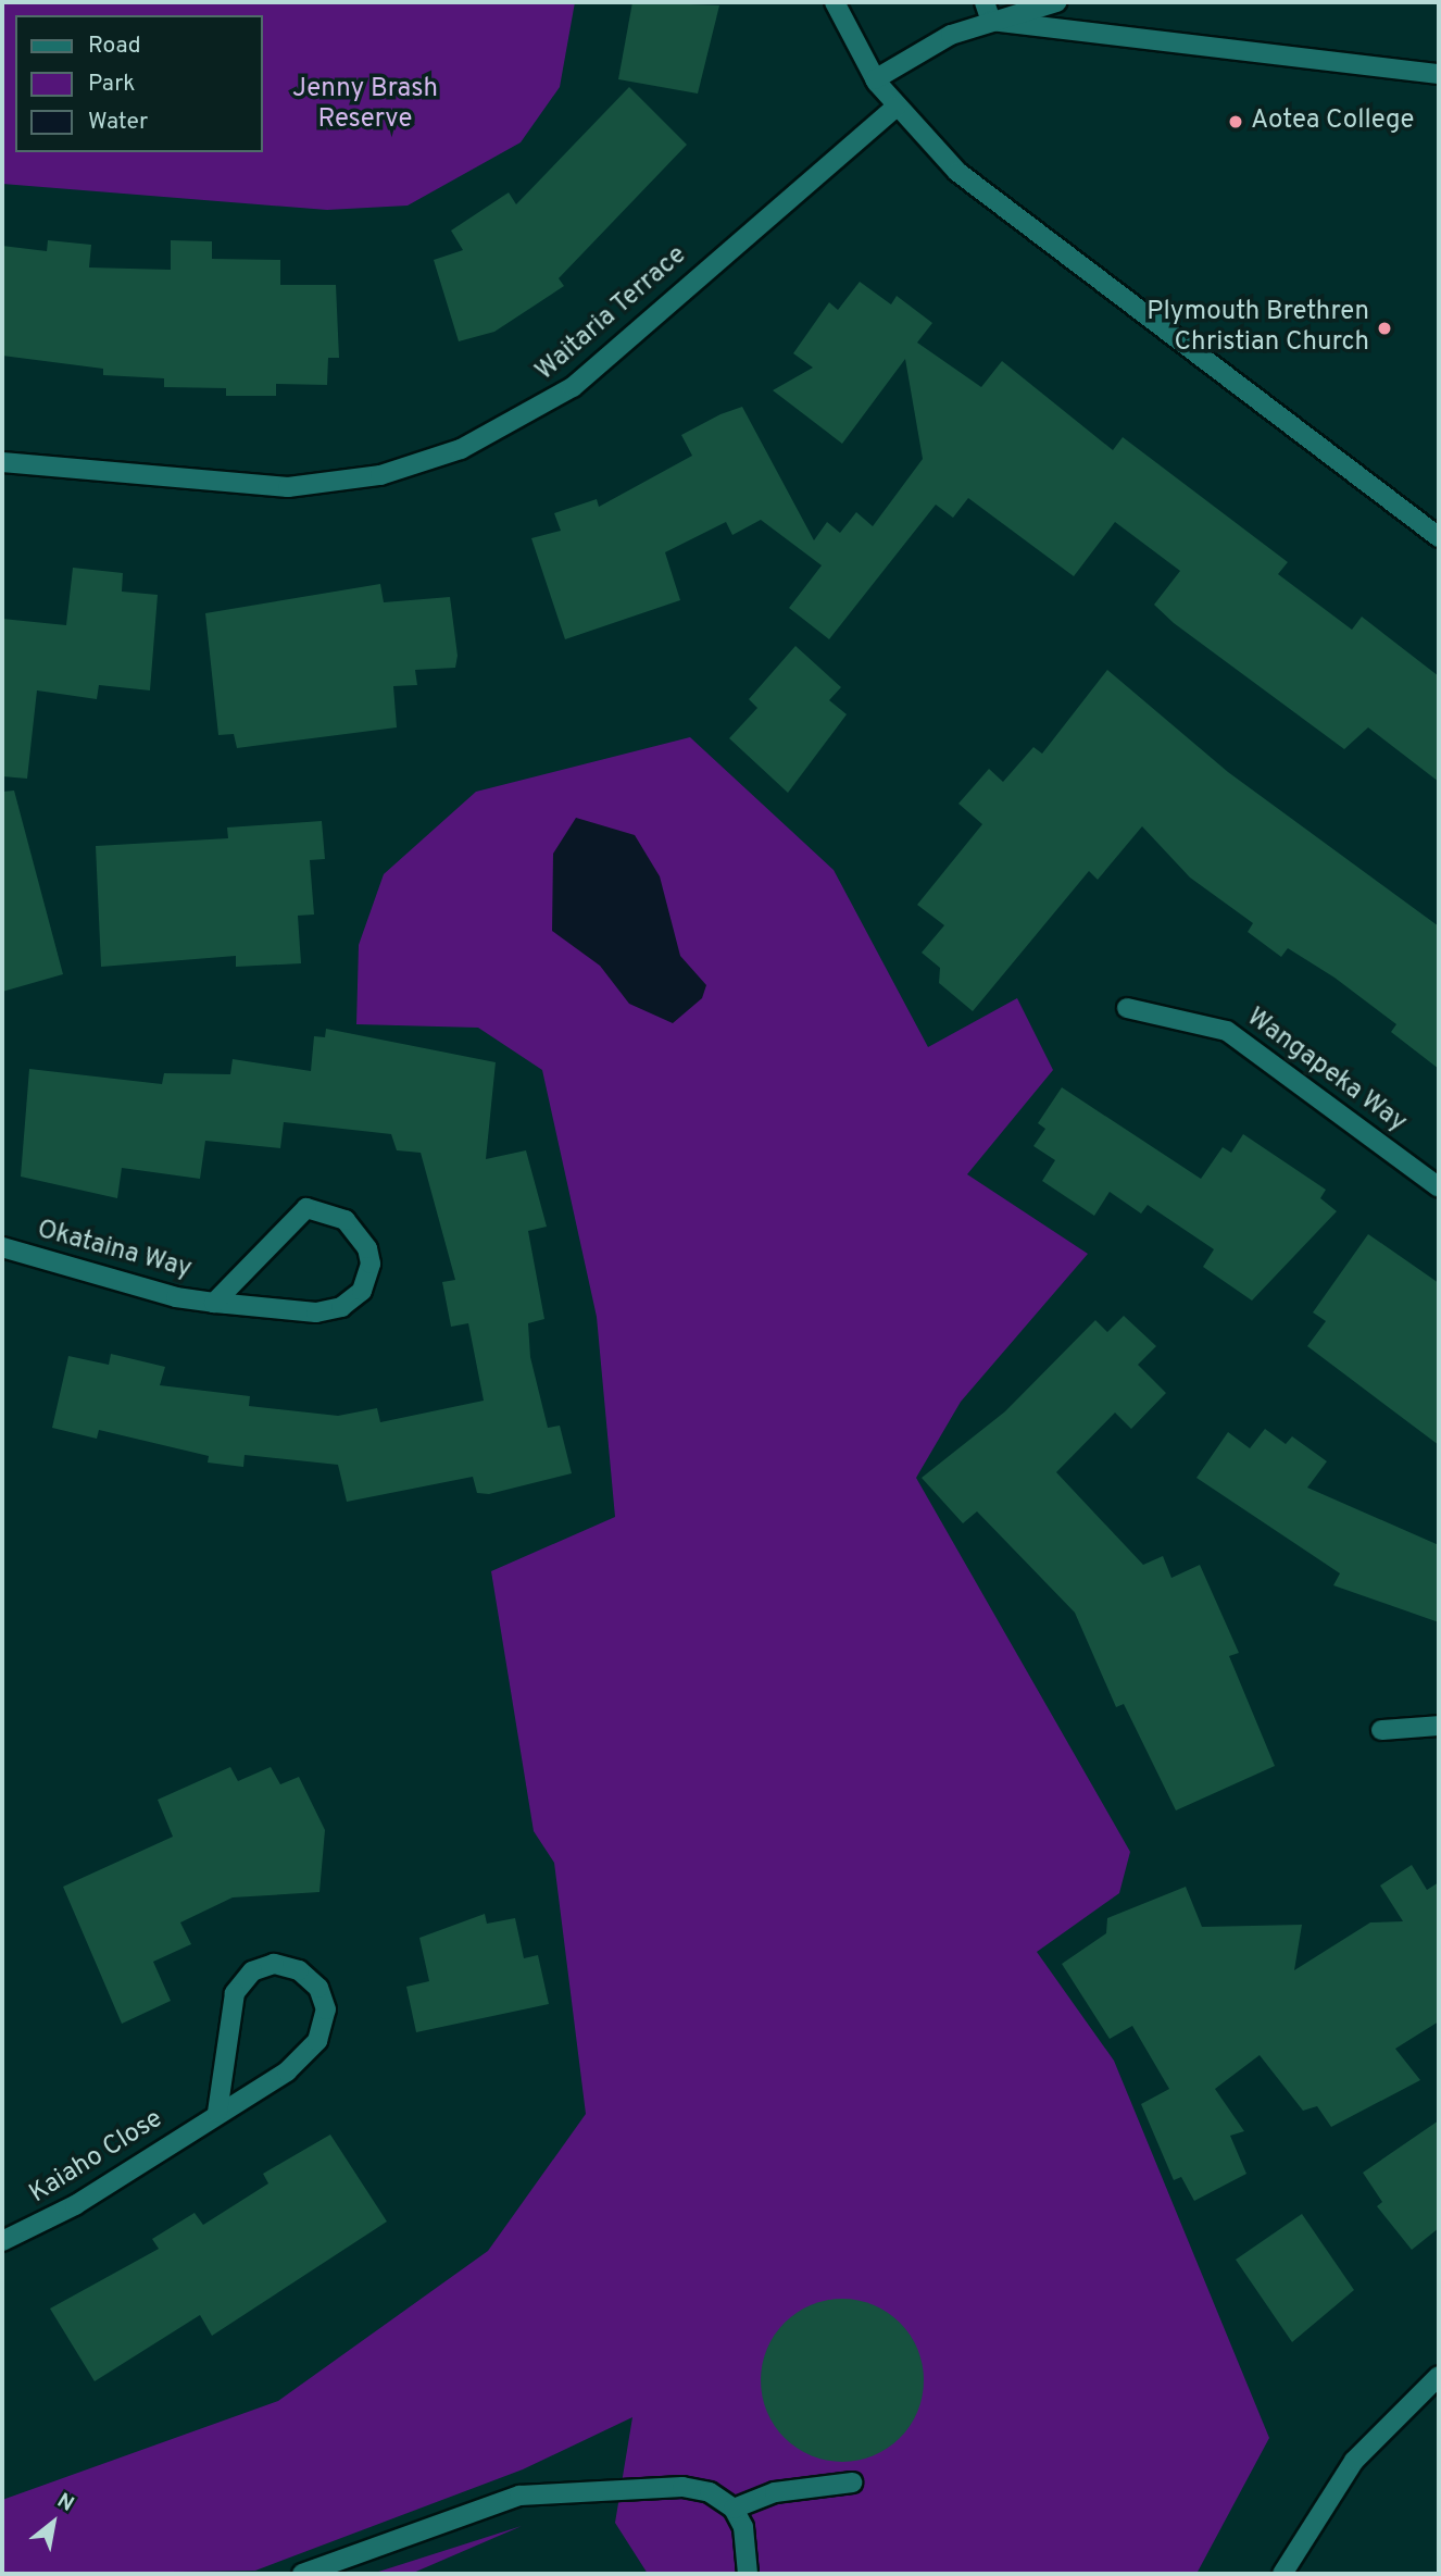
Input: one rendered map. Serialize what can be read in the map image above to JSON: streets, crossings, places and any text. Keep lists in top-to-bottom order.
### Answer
{
  "streets": {
    "street": [
      "Waitaria Terrace",
      "Wangapeka Way",
      "Okataina Way",
      "Kaiaho Close"
    ]
  },
  "parks": ["Jenny Brash Reserve"],
  "places": ["Aotea College", "Plymouth Brethren Christian Church"],
  "legend": ["Road", "Park", "Water"],
  "north": "top right"
}
